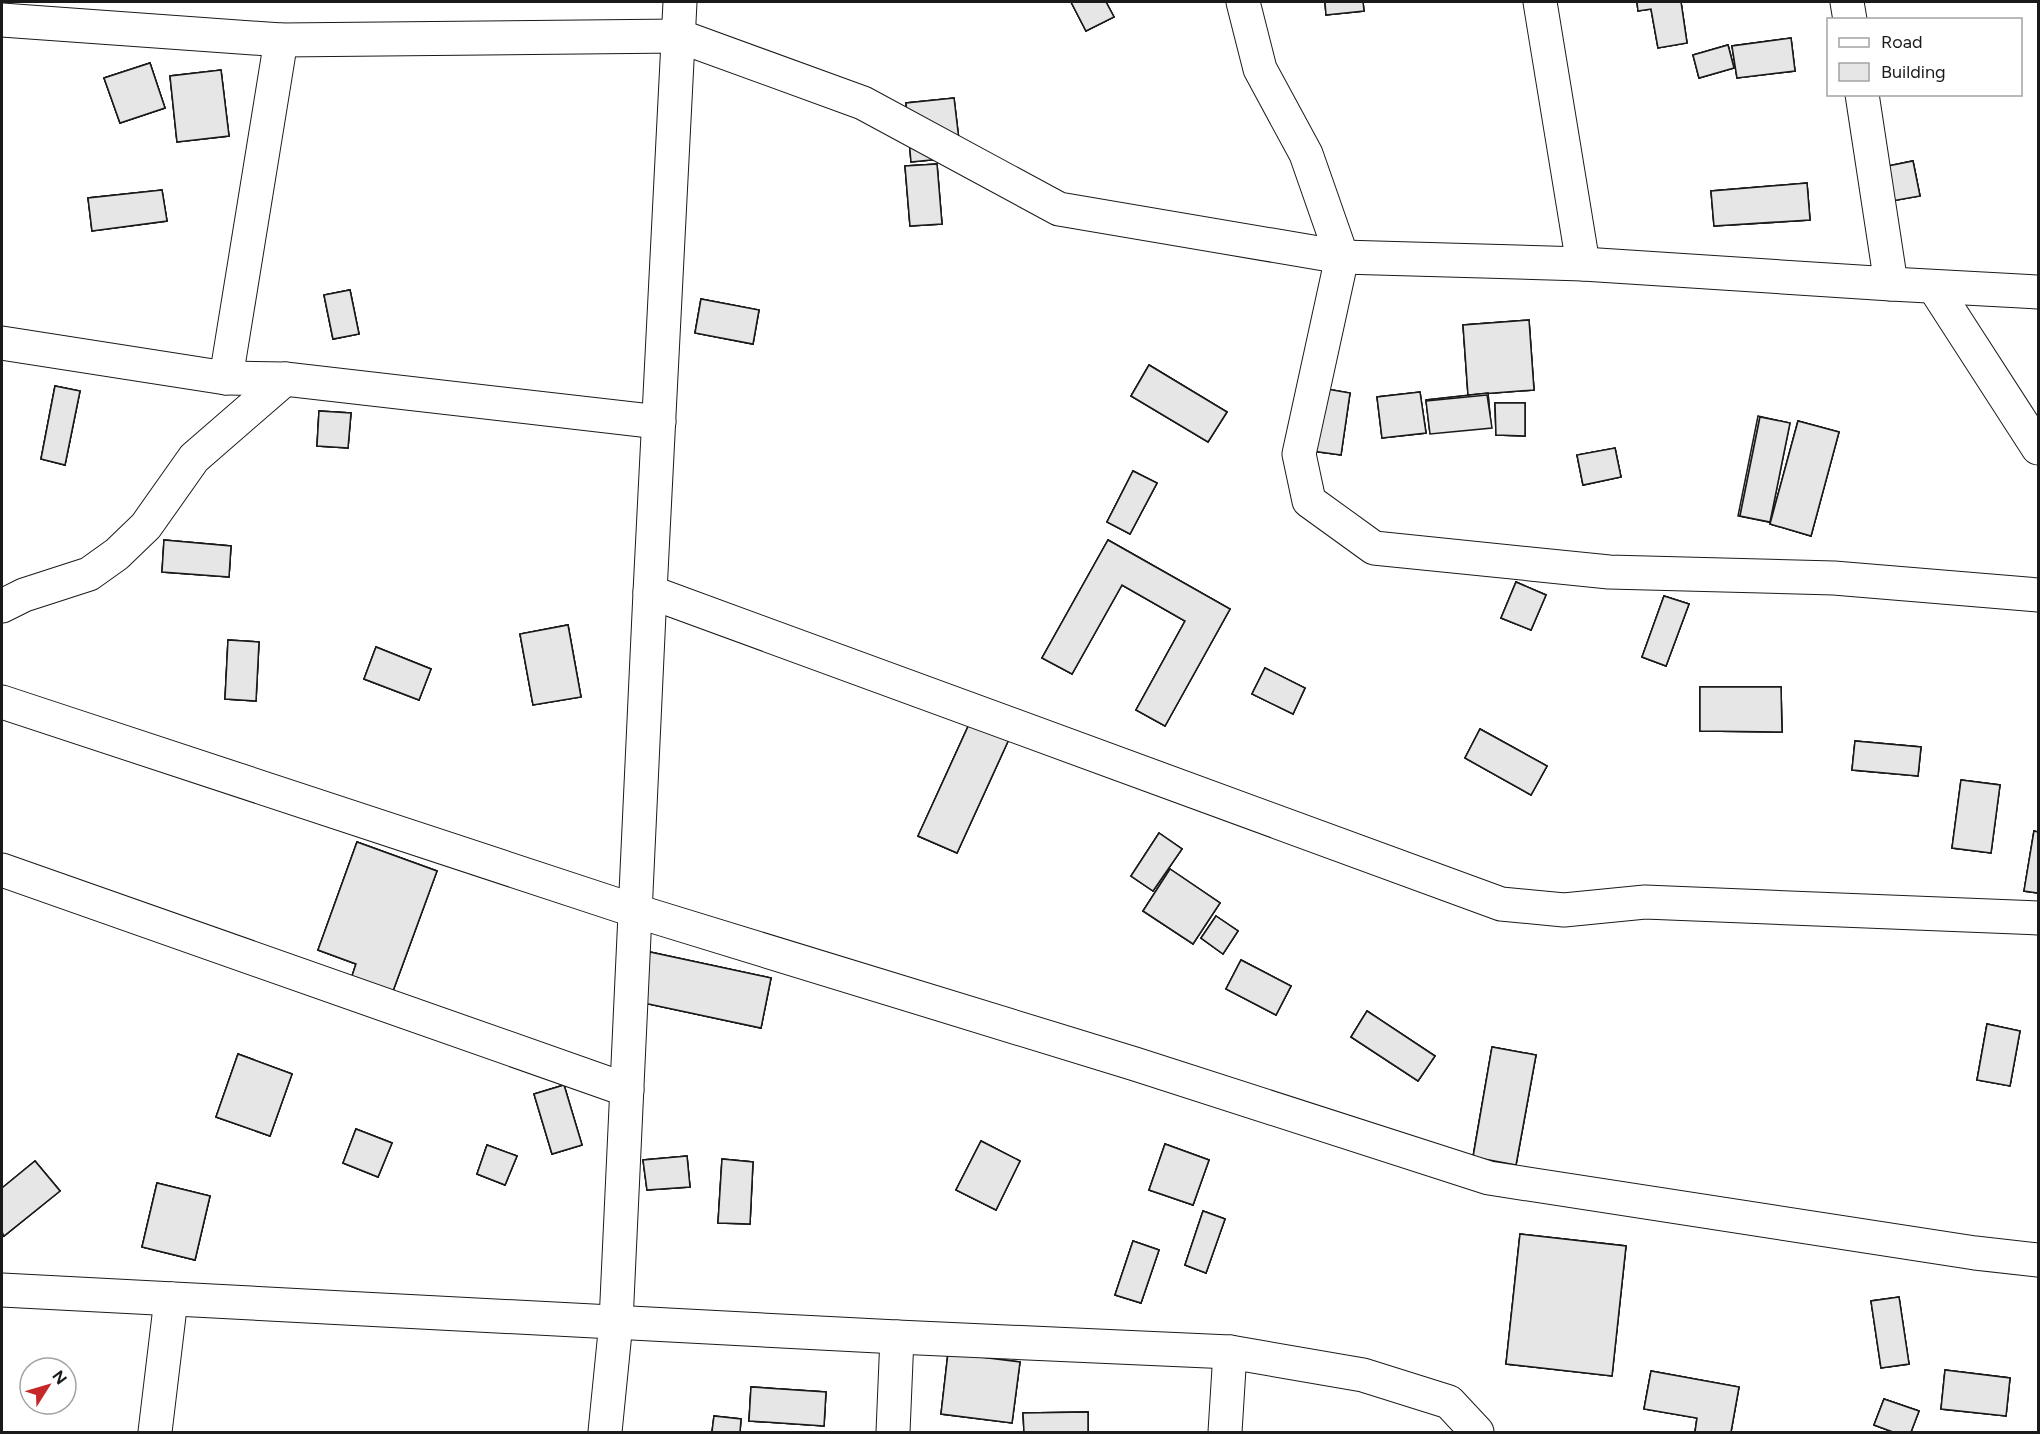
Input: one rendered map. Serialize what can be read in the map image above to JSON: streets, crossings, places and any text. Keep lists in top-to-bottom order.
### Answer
{
  "legend": ["Road", "Building"],
  "north": "top right"
}
